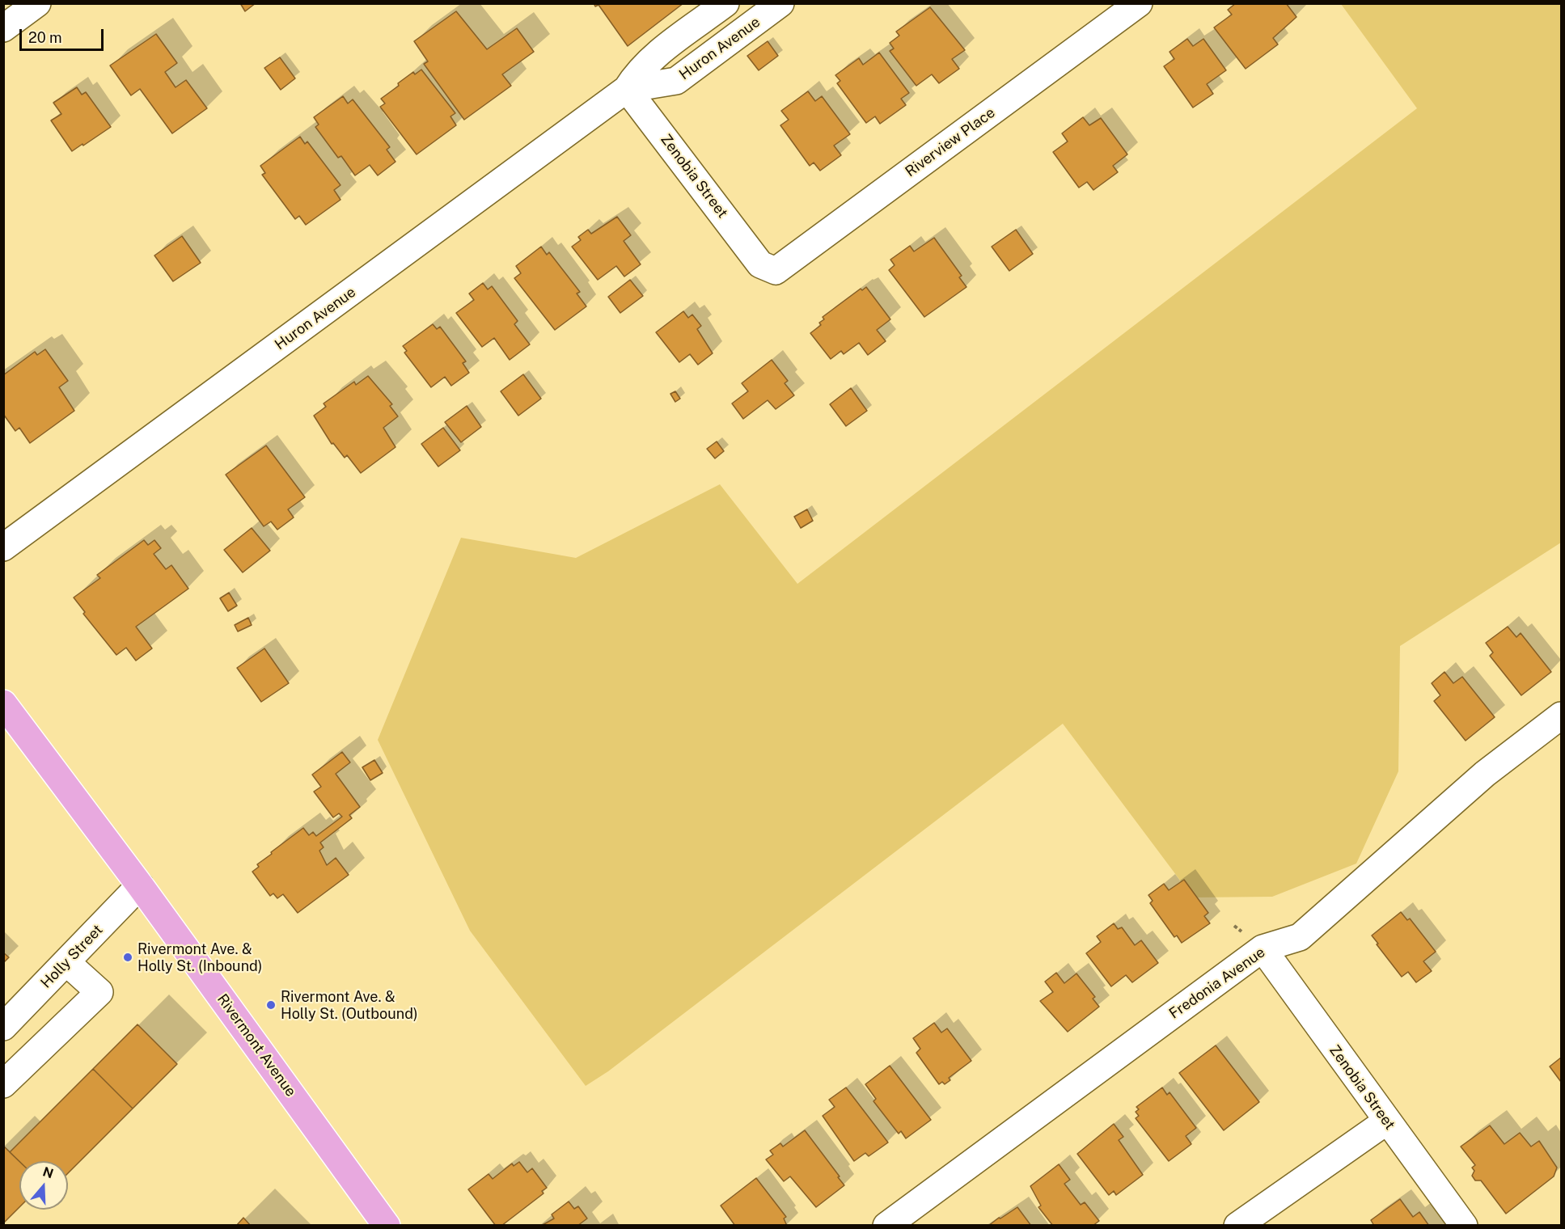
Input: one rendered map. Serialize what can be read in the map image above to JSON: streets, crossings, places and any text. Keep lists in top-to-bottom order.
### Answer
{
  "streets": {
    "main road": ["Rivermont Avenue"],
    "street": [
      "Huron Avenue",
      "Riverview Place",
      "Zenobia Street",
      "Holly Street",
      "Fredonia Avenue"
    ]
  },
  "crossings": [
    ["Huron Avenue", "Zenobia Street"],
    ["Riverview Place", "Zenobia Street"],
    ["Zenobia Street", "Fredonia Avenue"],
    ["Holly Street", "Rivermont Avenue"]
  ],
  "places": ["Rivermont Ave. & Holly St. (Inbound)", "Rivermont Ave. & Holly St. (Outbound)"],
  "scale_bar": "20 m",
  "north": "top"
}
